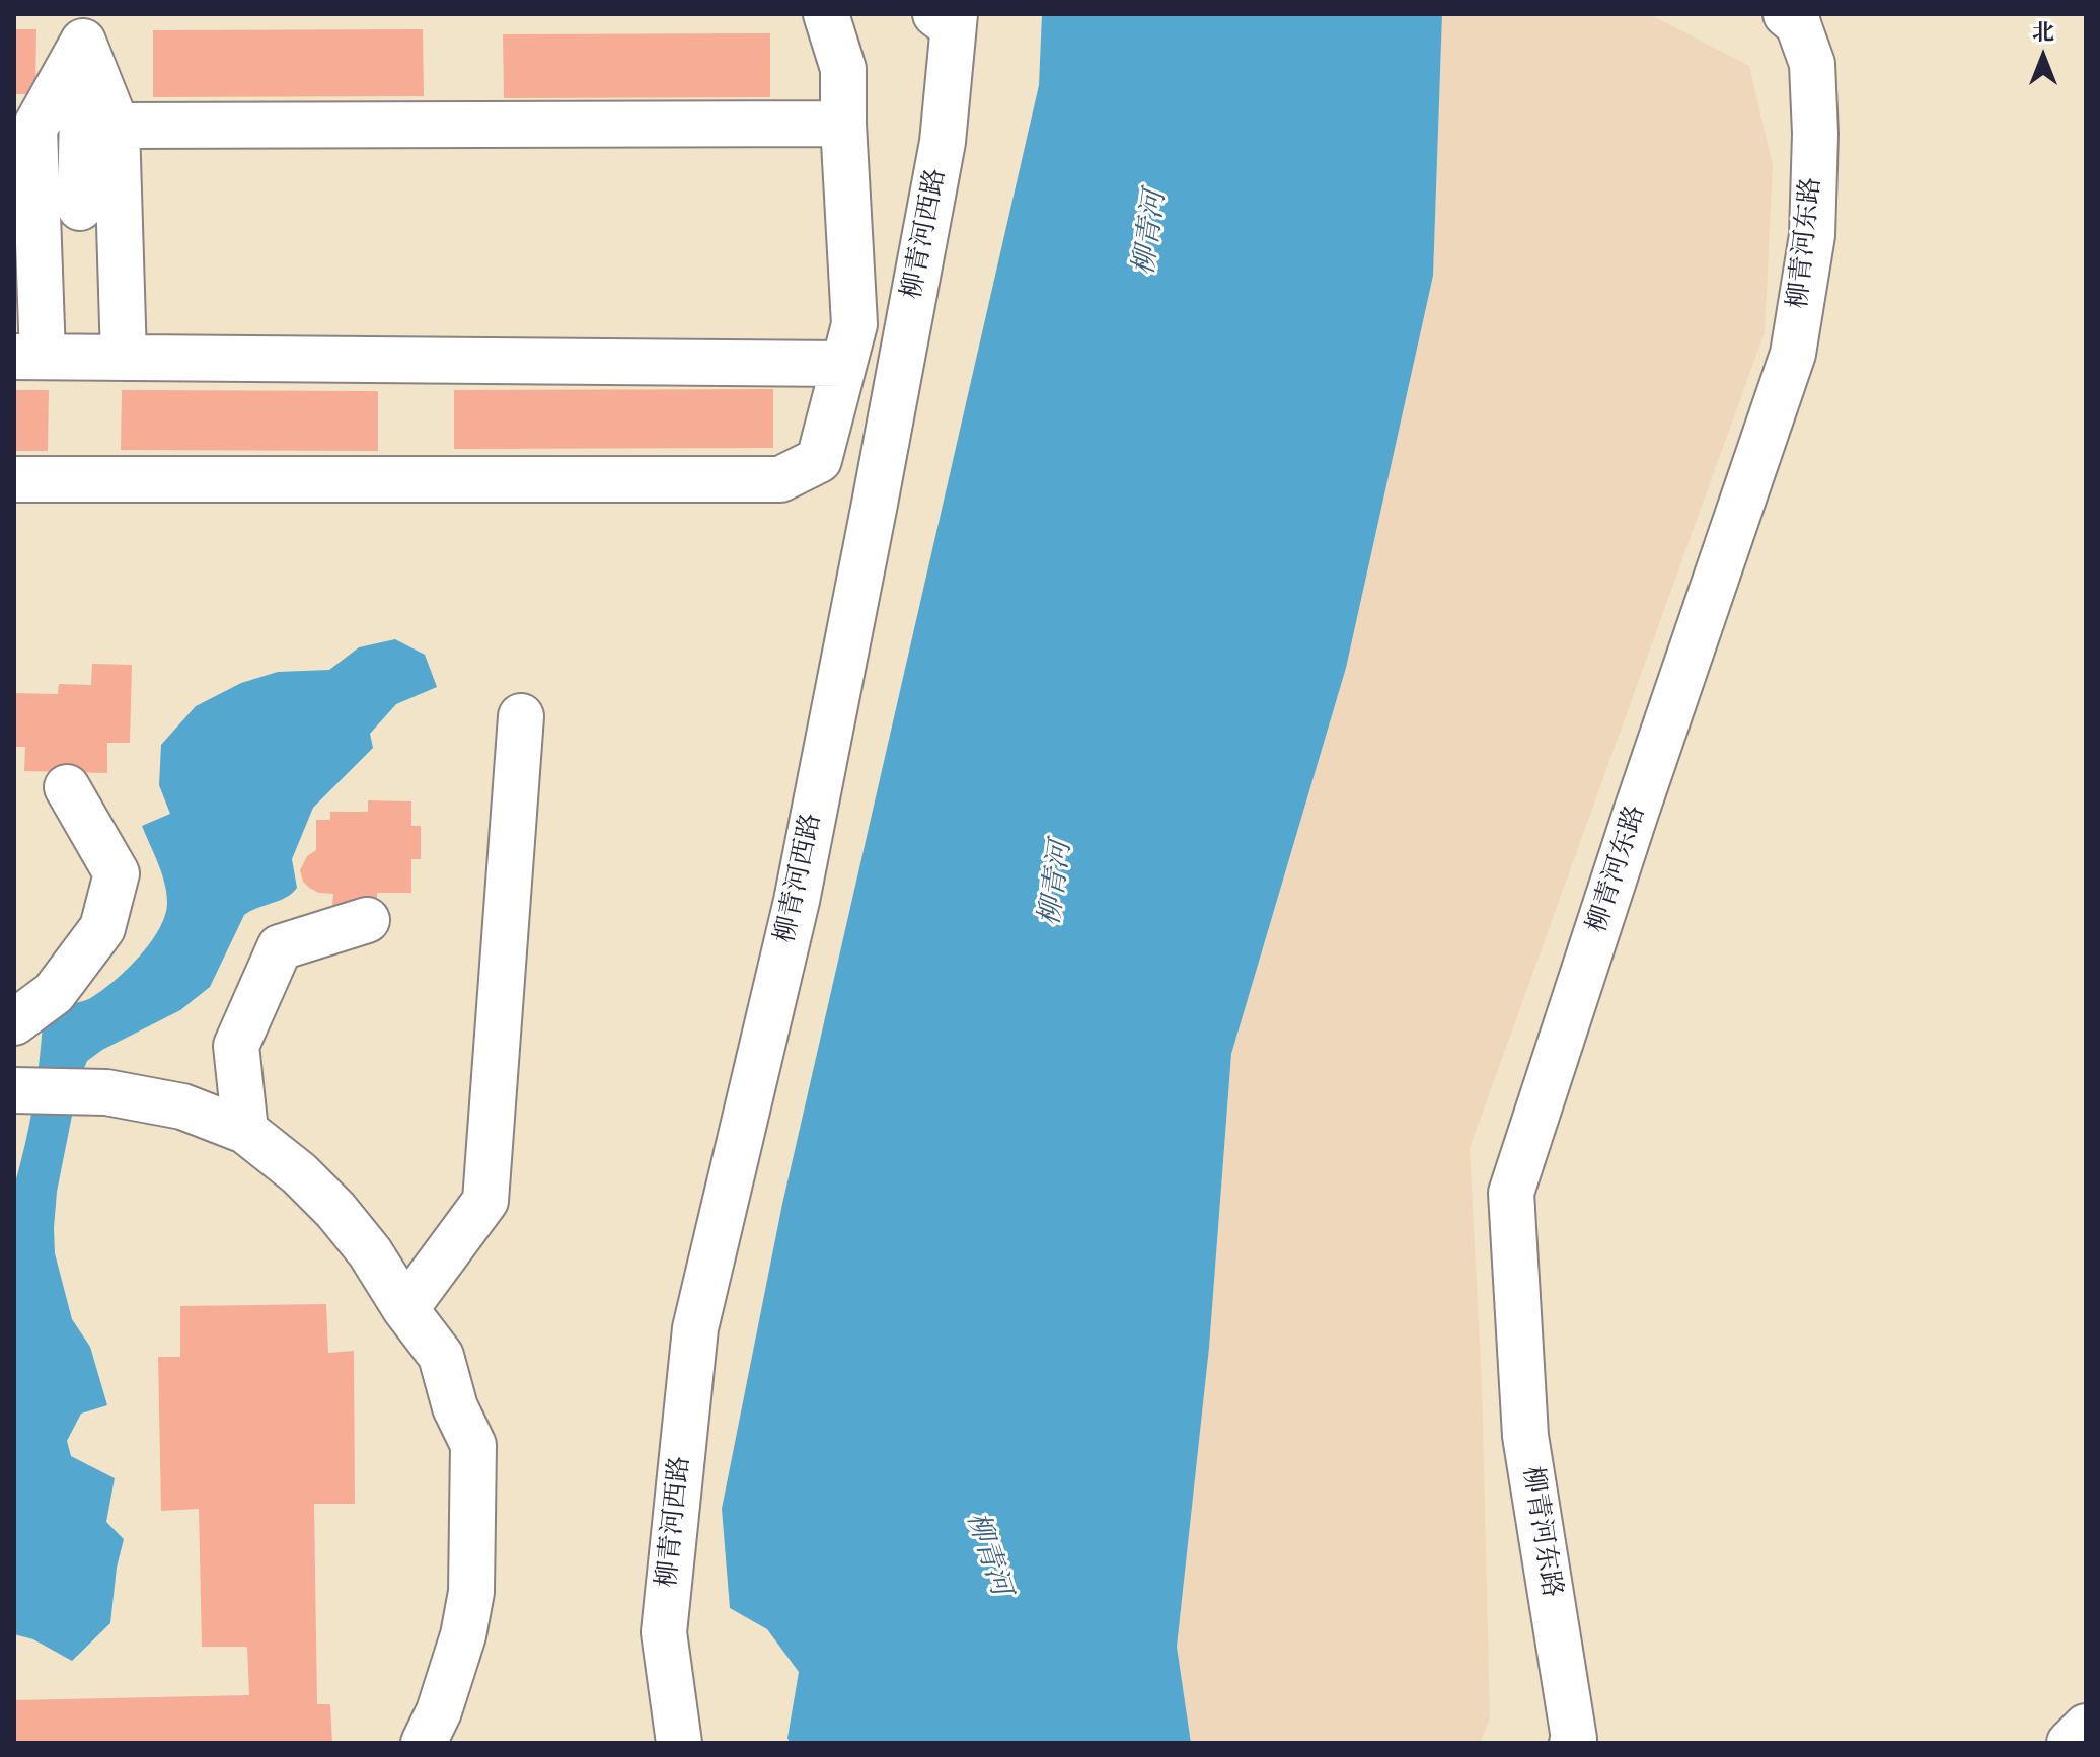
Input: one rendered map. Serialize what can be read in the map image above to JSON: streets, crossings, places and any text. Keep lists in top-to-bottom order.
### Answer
{
  "streets": {
    "street": ["柳青河西路", "柳青河东路"]
  },
  "water": ["柳青河"],
  "north": "top"
}
